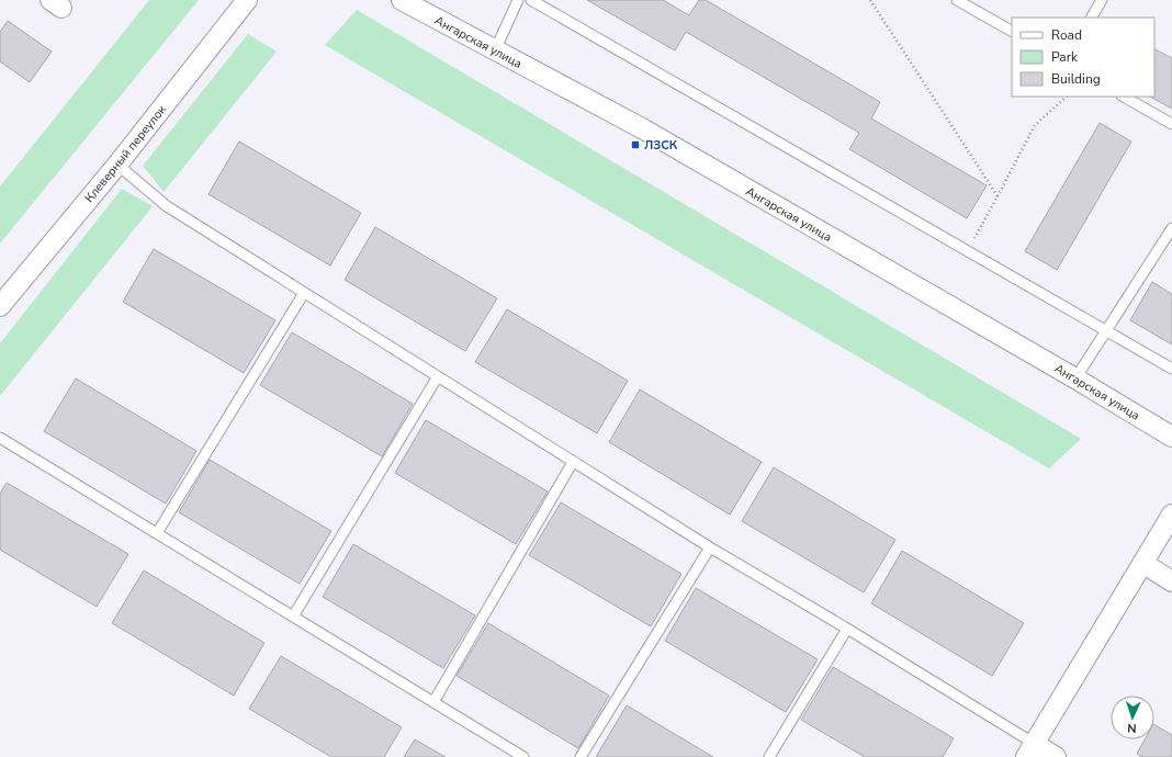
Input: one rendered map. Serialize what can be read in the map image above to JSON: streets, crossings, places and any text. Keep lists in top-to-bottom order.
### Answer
{
  "streets": {
    "street": ["Ангарская улица", "Клеверный переулок"]
  },
  "places": {
    "transit": ["ЛЗСК"]
  },
  "legend": ["Road", "Park", "Building"],
  "north": "bottom"
}
